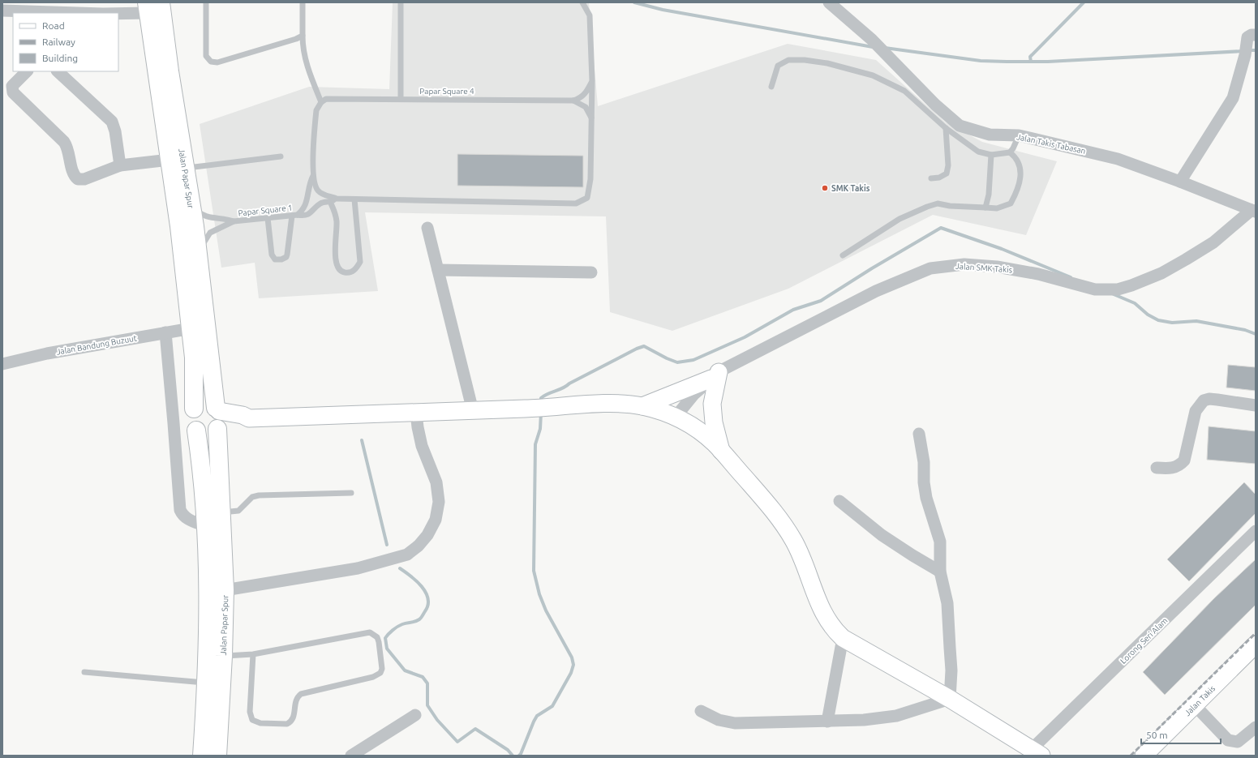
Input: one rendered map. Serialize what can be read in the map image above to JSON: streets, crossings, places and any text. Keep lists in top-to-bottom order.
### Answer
{
  "streets": {
    "main road": ["Jalan Papar Spur", "Jalan Takis"],
    "street": [
      "Jalan Takis Tabasan",
      "Jalan SMK Takis",
      "Jalan Bandung Buzuut",
      "Lorong Seri Alam"
    ],
    "lane": ["Papar Square 4", "Papar Square 1"]
  },
  "crossings": [
    ["Jalan Takis Tabasan", "Jalan SMK Takis"],
    ["Jalan Papar Spur", "Papar Square 1"]
  ],
  "places": ["SMK Takis"],
  "legend": ["Road", "Railway", "Building"],
  "scale_bar": "50 m"
}
